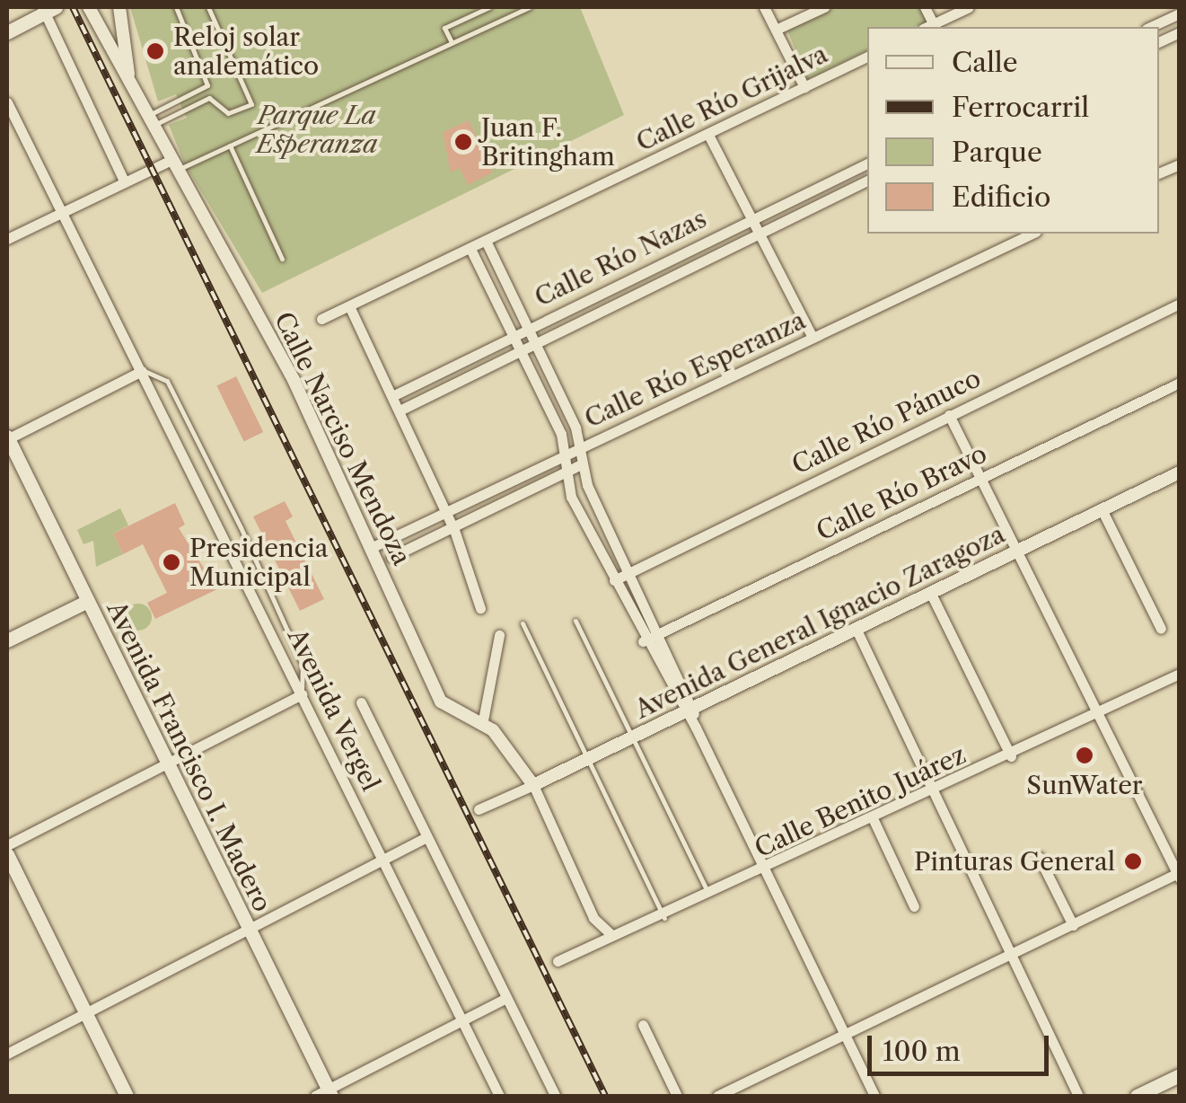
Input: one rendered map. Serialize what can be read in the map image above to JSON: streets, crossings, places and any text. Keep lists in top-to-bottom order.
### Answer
{
  "streets": {
    "main road": ["Avenida Francisco I. Madero"],
    "street": [
      "Calle Río Grijalva",
      "Calle Río Nazas",
      "Calle Río Esperanza",
      "Calle Río Pánuco",
      "Calle Narciso Mendoza",
      "Calle Río Bravo",
      "Avenida General Ignacio Zaragoza",
      "Avenida Vergel",
      "Calle Benito Juárez"
    ]
  },
  "crossings": [
    ["Calle Río Esperanza", "Calle Narciso Mendoza"],
    ["Calle Narciso Mendoza", "Avenida General Ignacio Zaragoza"]
  ],
  "parks": ["Parque La Esperanza"],
  "places": [
    "Reloj solar analemático",
    "Juan F. Britingham",
    "Presidencia Municipal",
    "SunWater",
    "Pinturas General"
  ],
  "legend": [
    "Calle",
    "Ferrocarril",
    "Parque",
    "Edificio"
  ],
  "scale_bar": "100 m"
}
